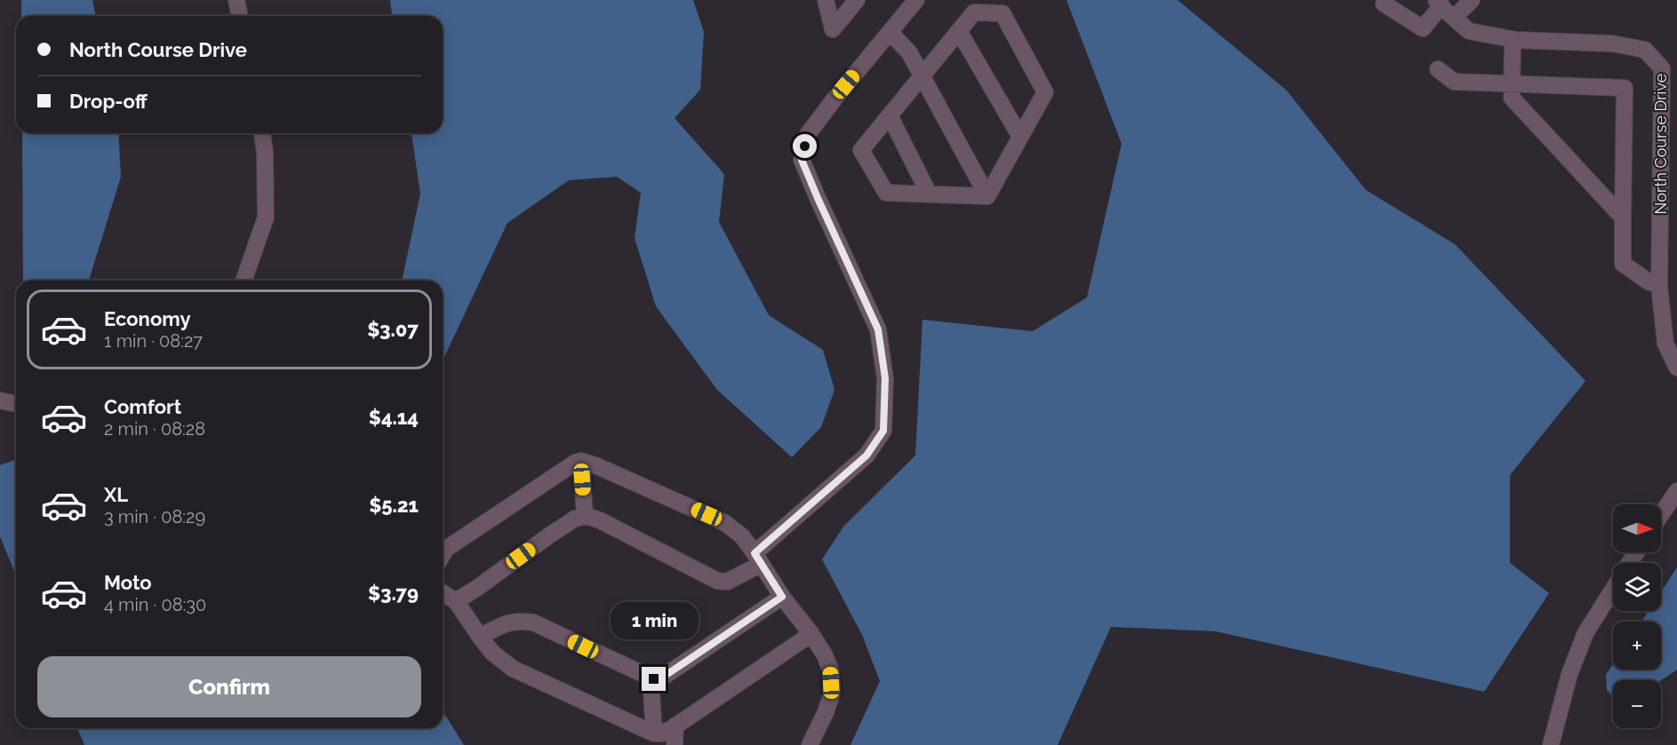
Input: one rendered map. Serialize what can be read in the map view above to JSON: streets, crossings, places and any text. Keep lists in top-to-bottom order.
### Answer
{
  "streets": {
    "street": ["North Course Drive"]
  },
  "north": "right",
  "page": {
    "banner": ["North Course Drive", "Drop-off"],
    "list": [
      {
        "name": "Economy",
        "note": "1 min · 08:27",
        "value": "$3.07"
      },
      {
        "name": "Comfort",
        "note": "2 min · 08:28",
        "value": "$4.14"
      },
      {
        "name": "XL",
        "note": "3 min · 08:29",
        "value": "$5.21"
      },
      {
        "name": "Moto",
        "note": "4 min · 08:30",
        "value": "$3.79"
      }
    ],
    "map_buttons": ["+", "−"],
    "bubble": "1 min",
    "buttons": "Confirm"
  }
}
